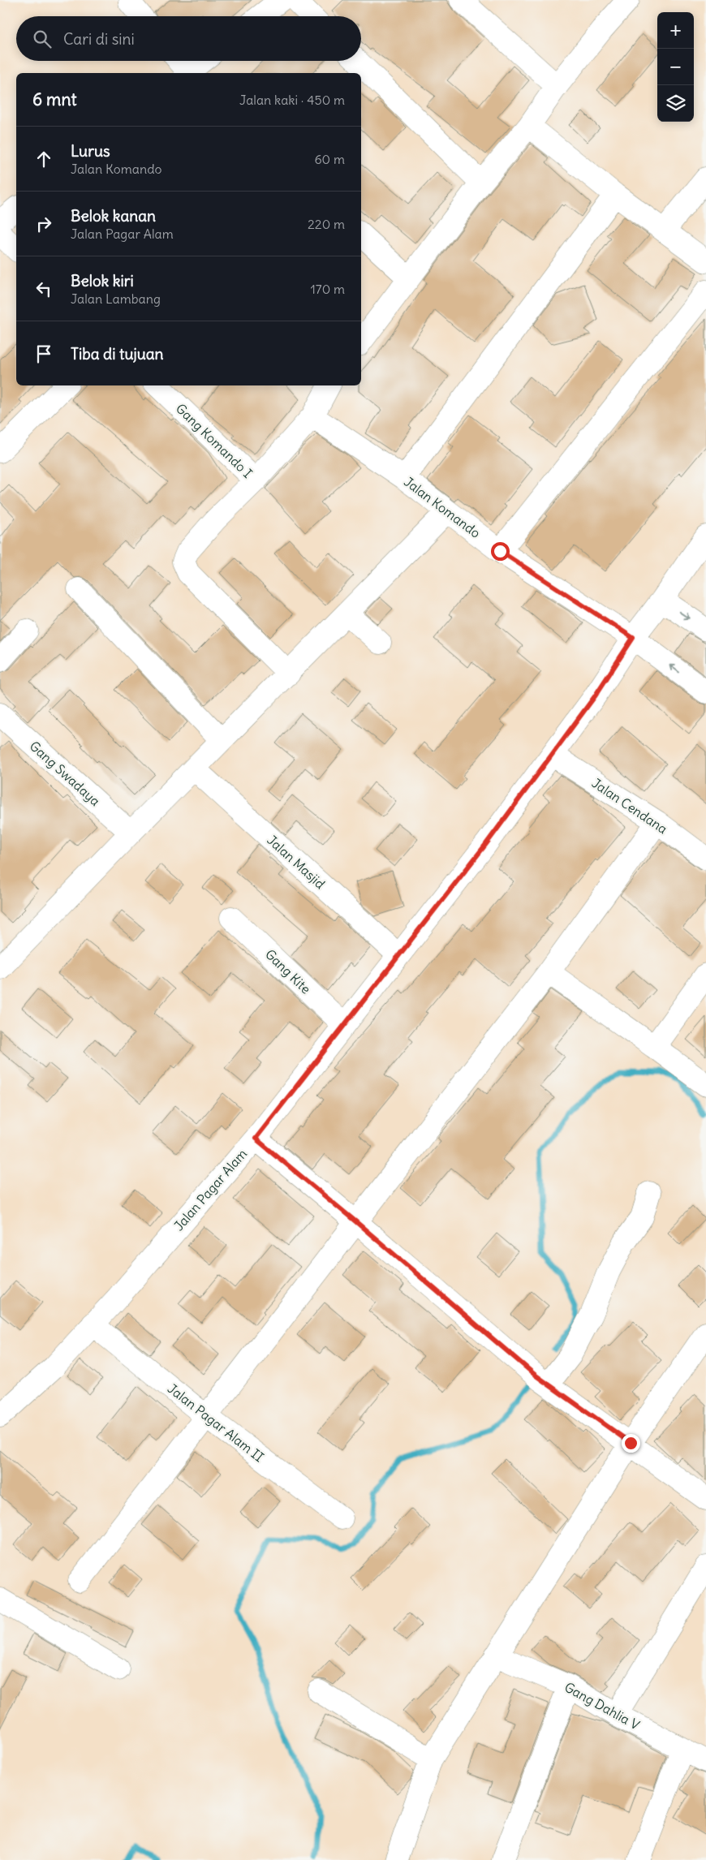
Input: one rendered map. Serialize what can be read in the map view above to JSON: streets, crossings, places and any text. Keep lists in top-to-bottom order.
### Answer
{
  "streets": {
    "street": [
      "Gang Komando I",
      "Jalan Komando",
      "Gang Swadaya",
      "Jalan Cendana",
      "Jalan Masjid",
      "Gang Kite",
      "Jalan Pagar Alam",
      "Jalan Pagar Alam II",
      "Gang Dahlia V"
    ]
  },
  "crossings": [
    ["Jalan Komando", "Jalan Pagar Alam"],
    ["Jalan Cendana", "Jalan Pagar Alam"],
    ["Jalan Masjid", "Jalan Pagar Alam"],
    ["Gang Kite", "Jalan Pagar Alam"],
    ["Jalan Pagar Alam", "Jalan Pagar Alam II"]
  ],
  "page": {
    "map_buttons": ["+", "−"],
    "search": "Cari di sini",
    "heading": ["6 mnt", "Jalan kaki · 450 m"],
    "list": [
      ["Lurus", "Jalan Komando", "60 m"],
      ["Belok kanan", "Jalan Pagar Alam", "220 m"],
      ["Belok kiri", "Jalan Lambang", "170 m"],
      "Tiba di tujuan"
    ]
  }
}
